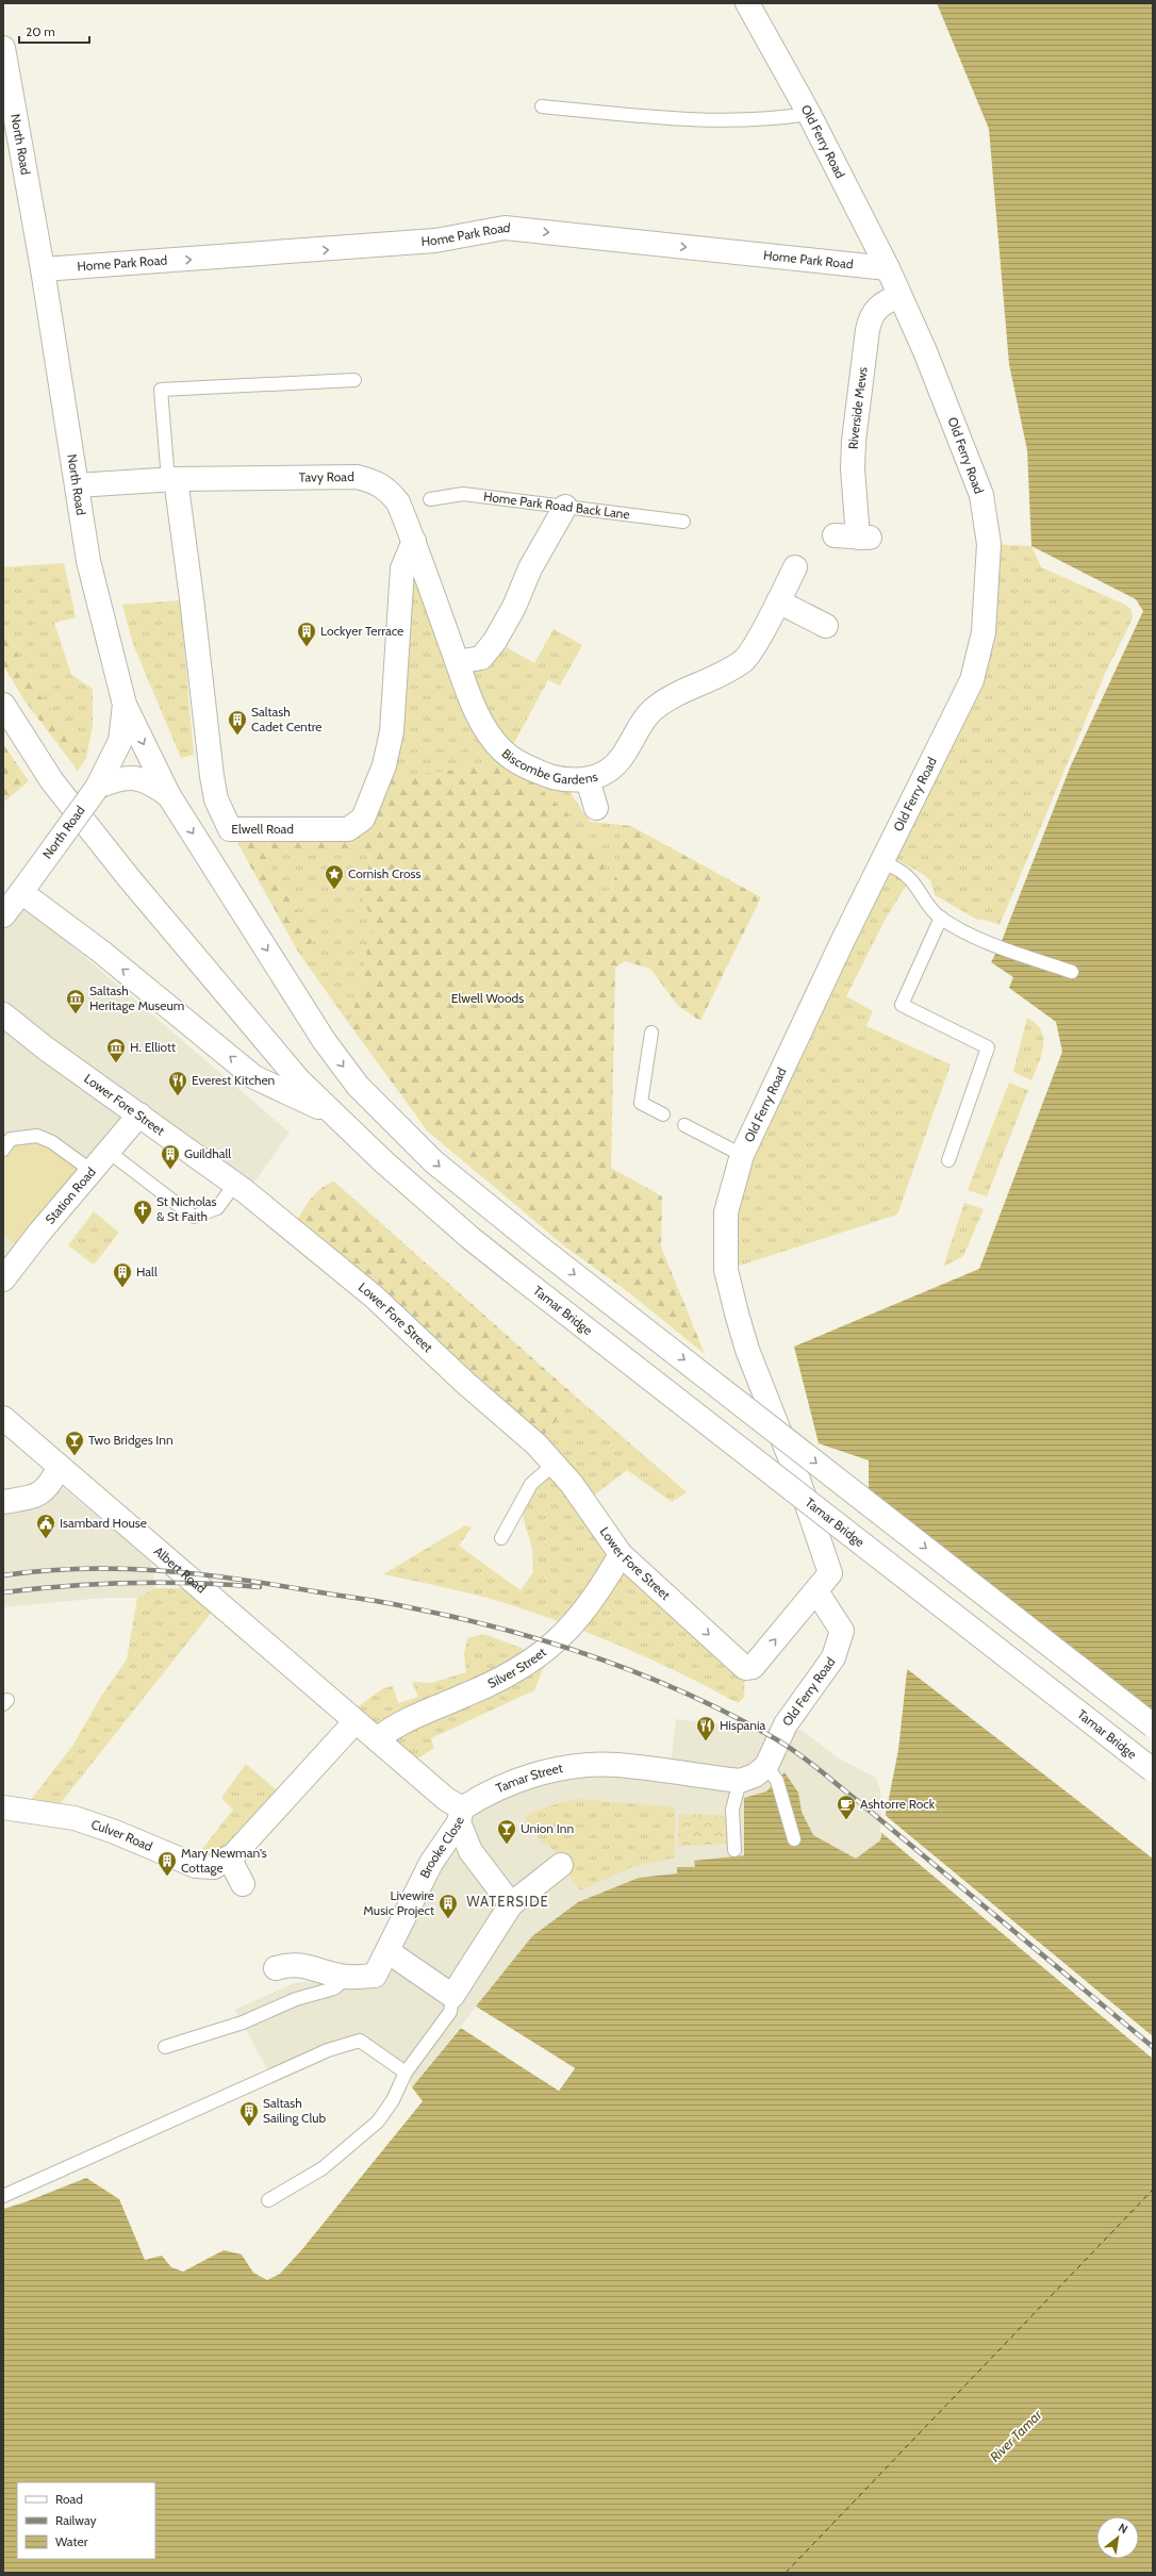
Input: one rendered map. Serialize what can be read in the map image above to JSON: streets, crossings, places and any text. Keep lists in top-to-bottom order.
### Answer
{
  "streets": {
    "main road": [
      "Old Ferry Road",
      "North Road",
      "Home Park Road",
      "Riverside Mews",
      "Tavy Road",
      "Biscombe Gardens",
      "Elwell Road",
      "Lower Fore Street",
      "Station Road",
      "Tamar Bridge",
      "Albert Road",
      "Silver Street",
      "Tamar Street",
      "Culver Road",
      "Brooke Close"
    ],
    "lane": ["Home Park Road Back Lane"]
  },
  "crossings": [
    ["Old Ferry Road", "Home Park Road"],
    ["Old Ferry Road", "Riverside Mews"],
    ["Old Ferry Road", "Lower Fore Street"],
    ["North Road", "Home Park Road"],
    ["North Road", "Tavy Road"],
    ["Tavy Road", "Biscombe Gardens"],
    ["Tavy Road", "Elwell Road"],
    ["Lower Fore Street", "Station Road"],
    ["Lower Fore Street", "Silver Street"],
    ["Albert Road", "Culver Road"],
    ["Tamar Street", "Brooke Close"]
  ],
  "one_way": ["Home Park Road"],
  "districts": ["WATERSIDE"],
  "water": ["River Tamar"],
  "parks": ["Elwell Woods"],
  "places": {
    "building": [
      "Lockyer Terrace",
      "Saltash Cadet Centre",
      "Guildhall",
      "Hall",
      "Mary Newman's Cottage",
      "Livewire Music Project",
      "Saltash Sailing Club"
    ],
    "place": ["Cornish Cross"],
    "museum": ["Saltash Heritage Museum", "H. Elliott"],
    "restaurant": ["Everest Kitchen", "Hispania"],
    "church": ["St Nicholas & St Faith"],
    "bar": ["Two Bridges Inn", "Union Inn"],
    "public building": ["Isambard House"],
    "cafe": ["Ashtorre Rock"]
  },
  "legend": ["Road", "Railway", "Water"],
  "scale_bar": "20 m",
  "north": "top right"
}
